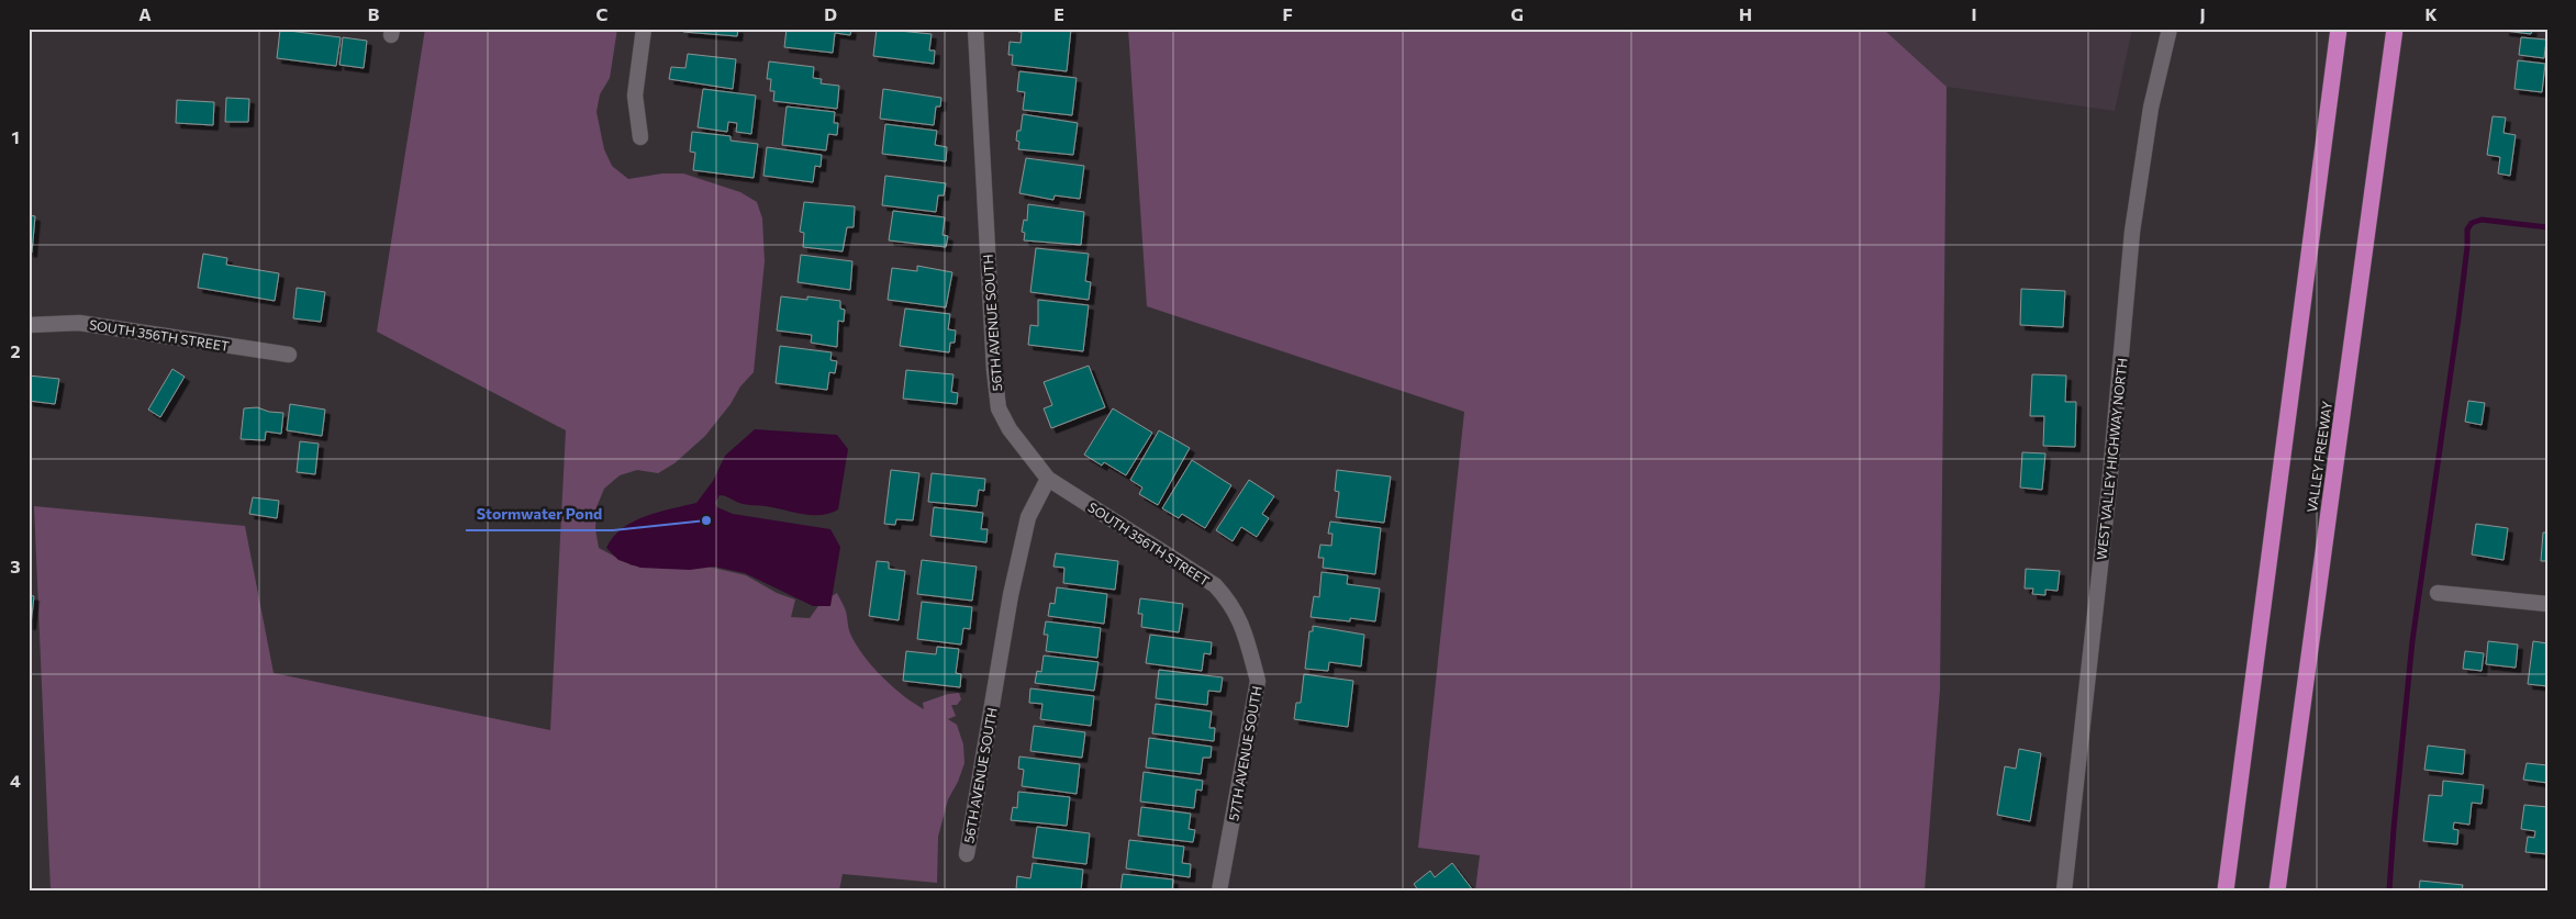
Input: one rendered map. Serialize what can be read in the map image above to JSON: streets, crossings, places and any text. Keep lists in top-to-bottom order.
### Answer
{
  "streets": {
    "highway": ["VALLEY FREEWAY"],
    "street": [
      "56TH AVENUE SOUTH",
      "SOUTH 356TH STREET",
      "WEST VALLEY HIGHWAY NORTH",
      "57TH AVENUE SOUTH"
    ]
  },
  "crossings": [
    ["56TH AVENUE SOUTH", "SOUTH 356TH STREET"],
    ["SOUTH 356TH STREET", "57TH AVENUE SOUTH"]
  ],
  "places": ["Stormwater Pond"],
  "grid": {
    "columns": [
      "A",
      "B",
      "C",
      "D",
      "E",
      "F",
      "G",
      "H",
      "I",
      "J",
      "K"
    ],
    "rows": [
      "1",
      "2",
      "3",
      "4"
    ]
  }
}
